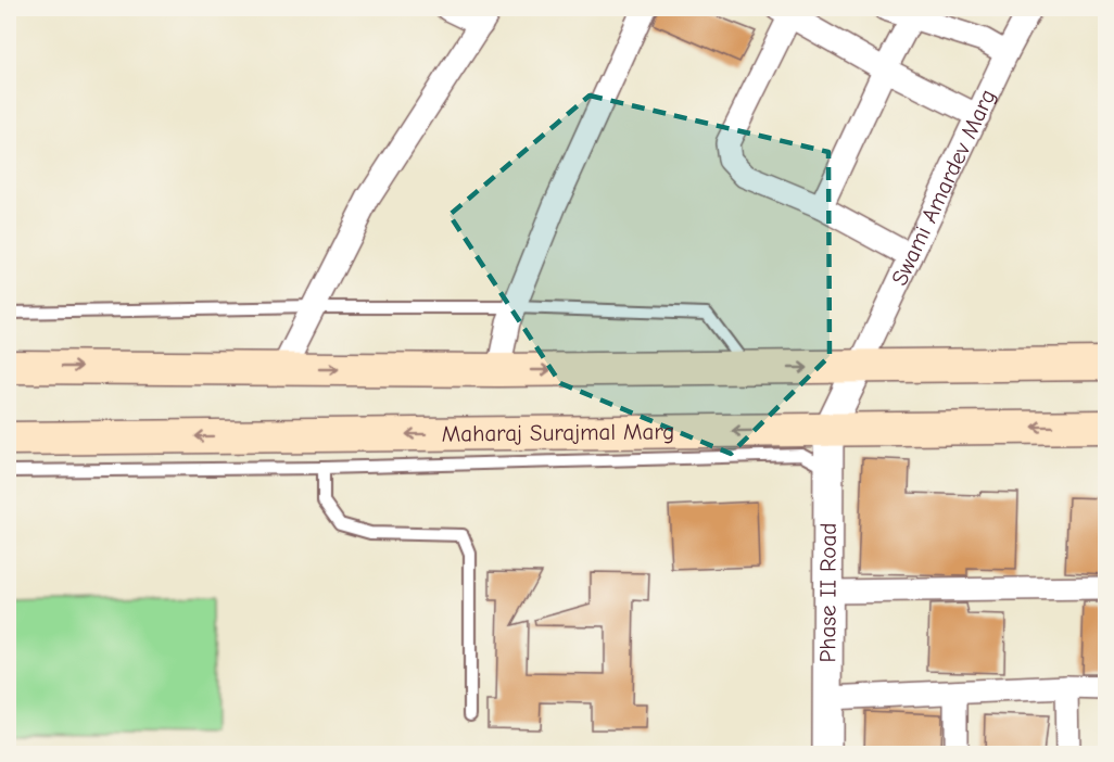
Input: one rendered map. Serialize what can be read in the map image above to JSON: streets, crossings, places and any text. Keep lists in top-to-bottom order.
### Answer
{
  "streets": {
    "main road": ["Maharaj Surajmal Marg"],
    "street": ["Swami Amardev Marg", "Phase II Road"]
  },
  "crossings": [
    ["Maharaj Surajmal Marg", "Phase II Road"]
  ]
}
